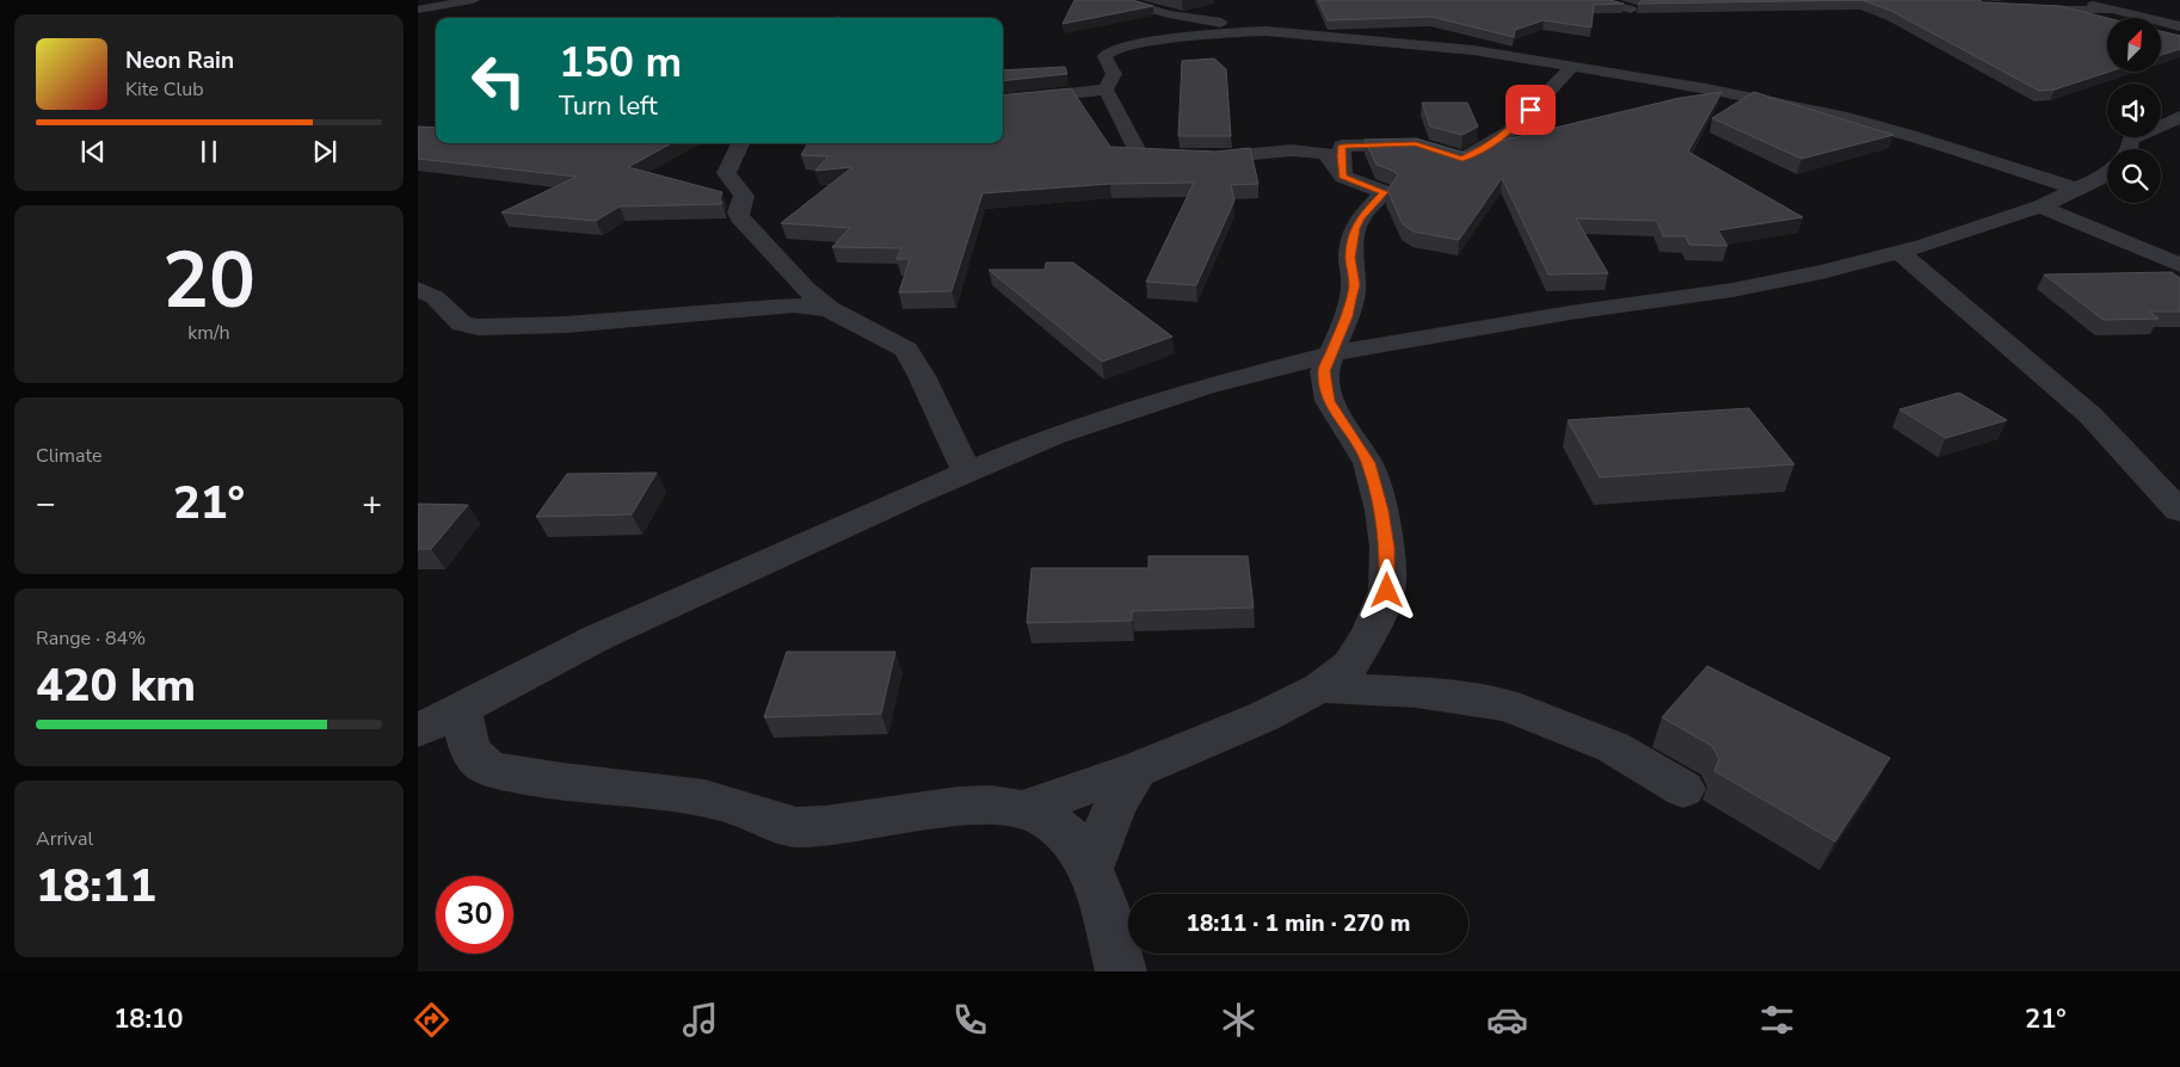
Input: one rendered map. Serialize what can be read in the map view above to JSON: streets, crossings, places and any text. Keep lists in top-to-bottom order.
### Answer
{
  "north": "top right",
  "page": {
    "turn": ["150 m", "Turn left"],
    "song": ["Neon Rain", "Kite Club"],
    "tile": [
      ["20", "km/h"],
      "Climate",
      ["Range · 84%", "420 km"],
      ["Arrival", "18:11"]
    ],
    "heat": ["−", "21°", "+"],
    "limit": "30",
    "trip": "18:11 · 1 min · 270 m",
    "tabs": ["18:10", "21°"]
  }
}
